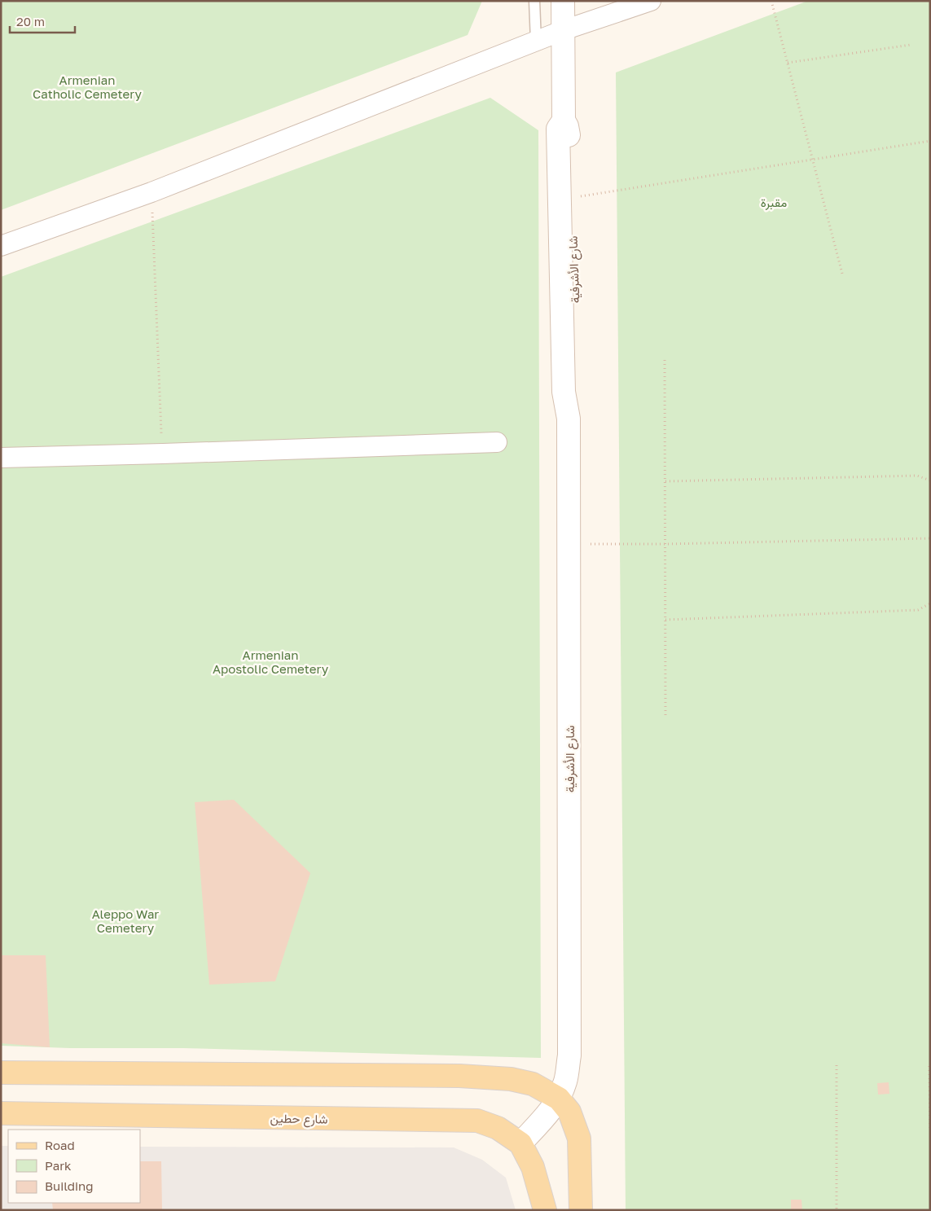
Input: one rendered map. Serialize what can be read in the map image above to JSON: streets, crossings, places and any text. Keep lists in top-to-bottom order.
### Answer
{
  "streets": {
    "main road": ["شارع حطين"],
    "street": ["شارع الأشرفية"]
  },
  "crossings": [
    ["شارع الأشرفية", "شارع حطين"]
  ],
  "parks": [
    "Armenian Catholic Cemetery",
    "مقبرة",
    "Armenian Apostolic Cemetery",
    "Aleppo War Cemetery"
  ],
  "legend": ["Road", "Park", "Building"],
  "scale_bar": "20 m"
}
